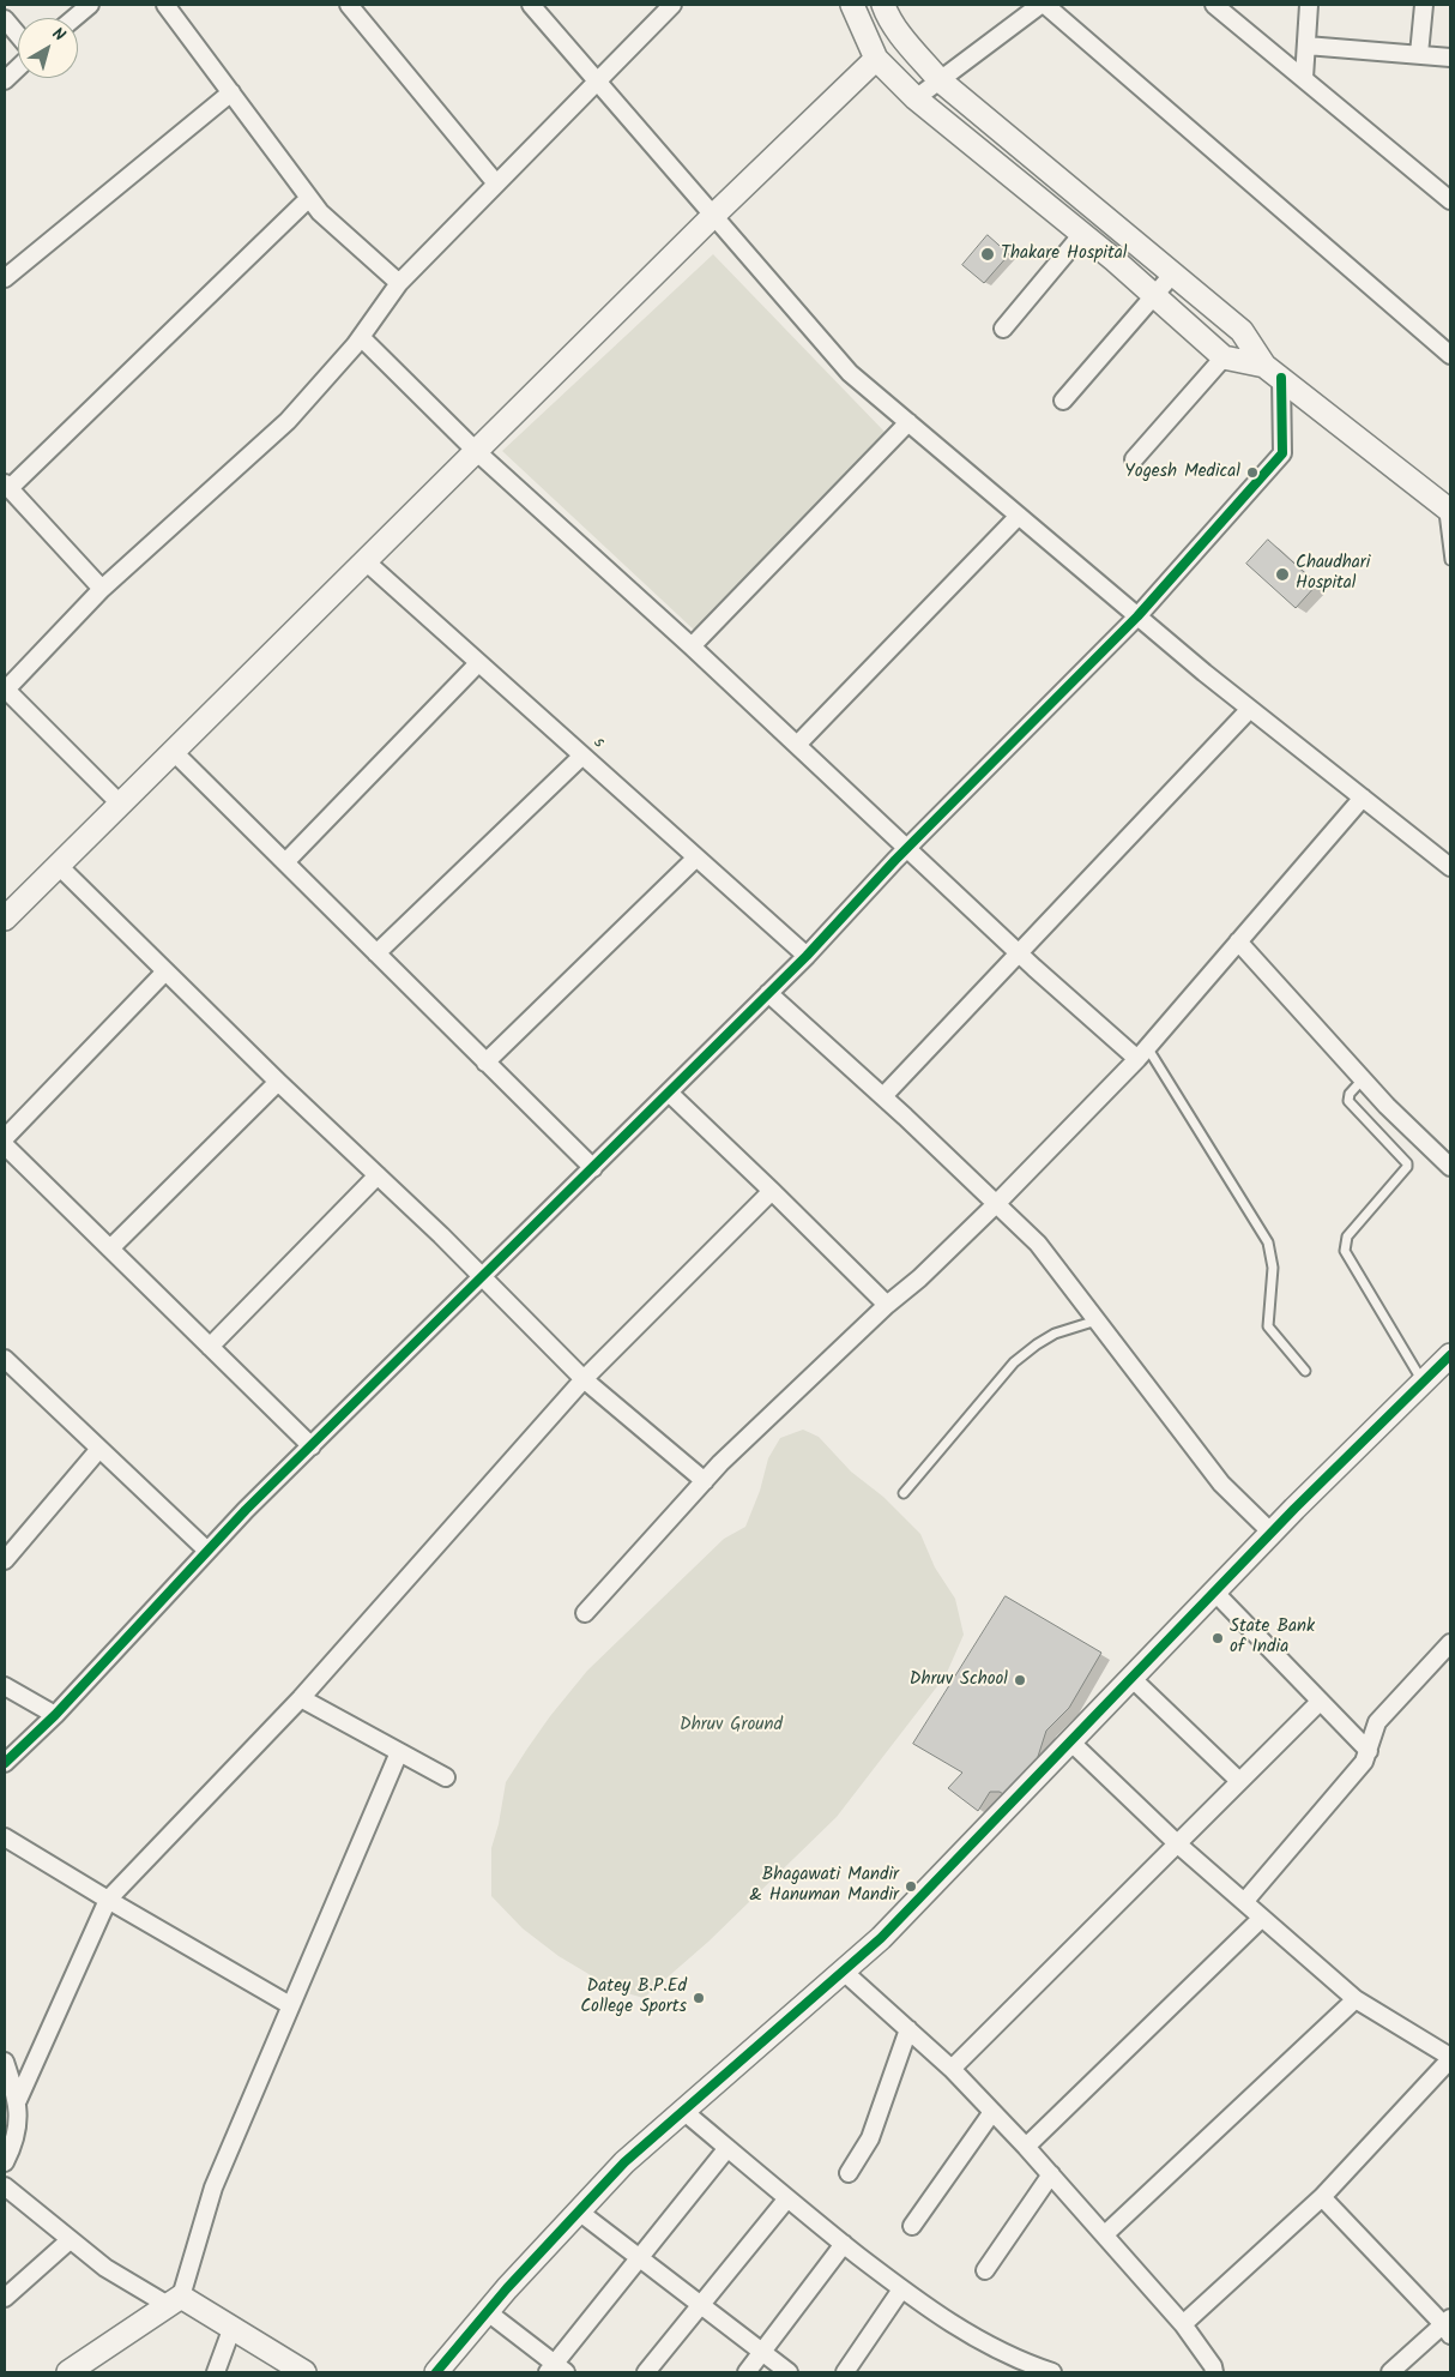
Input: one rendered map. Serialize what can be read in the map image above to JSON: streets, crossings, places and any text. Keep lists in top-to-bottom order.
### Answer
{
  "streets": {
    "street": ["s"]
  },
  "parks": ["Dhruv Ground"],
  "places": [
    "Thakare Hospital",
    "Yogesh Medical",
    "Chaudhari Hospital",
    "State Bank of India",
    "Dhruv School",
    "Bhagawati Mandir & Hanuman Mandir",
    "Datey B.P.Ed College Sports"
  ],
  "north": "top right"
}
